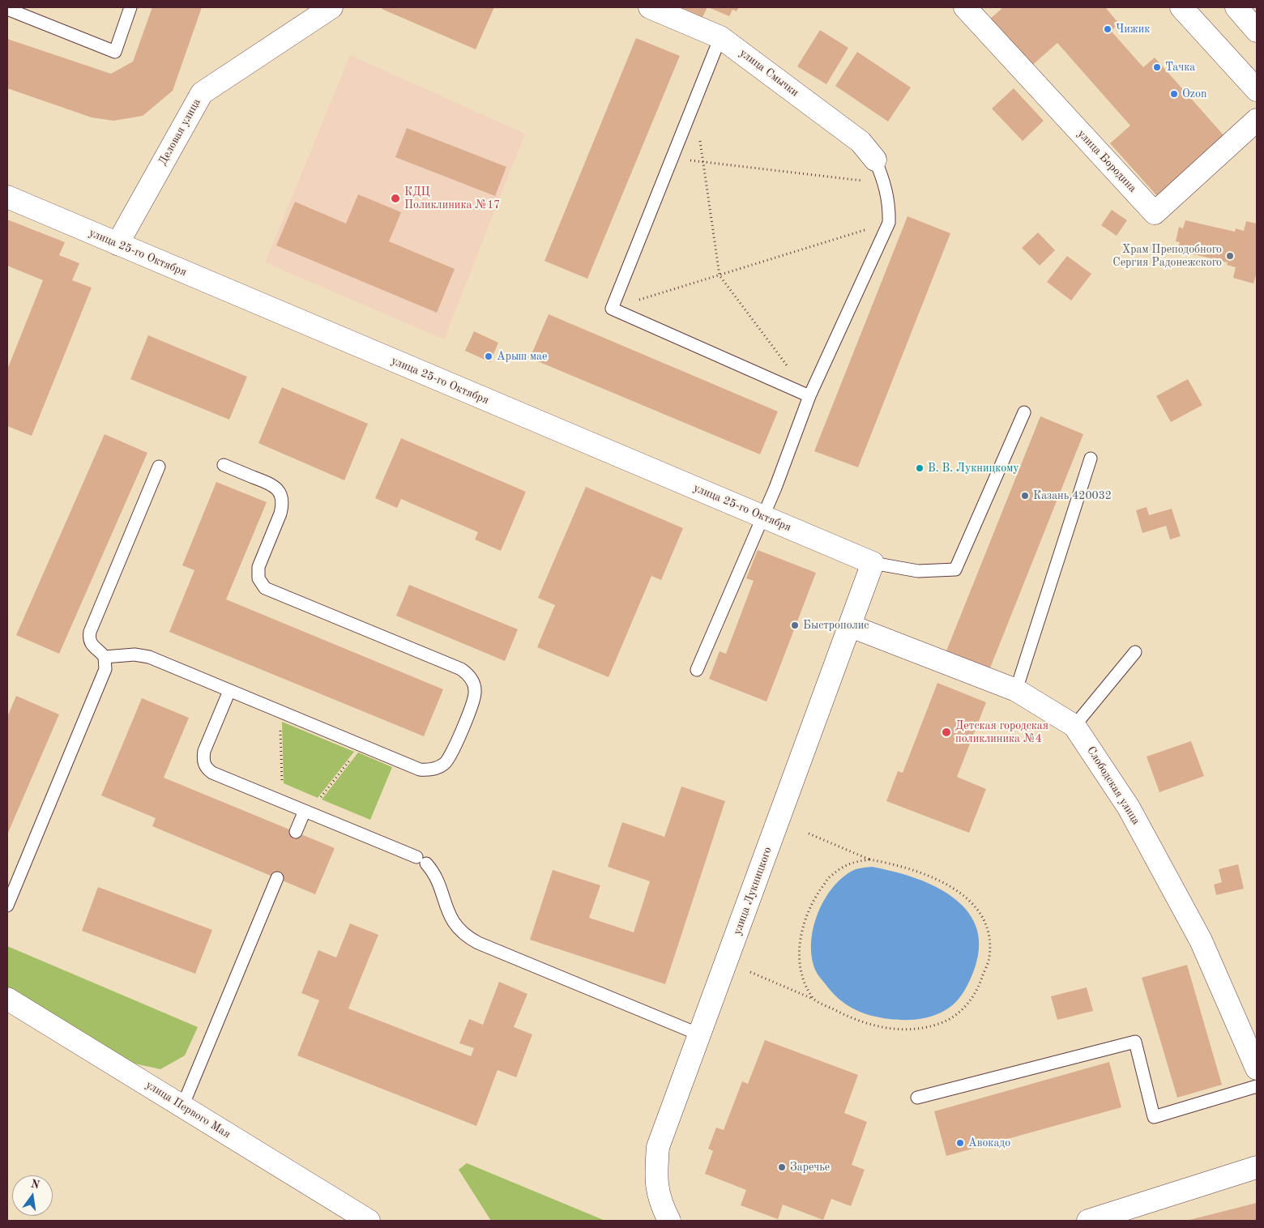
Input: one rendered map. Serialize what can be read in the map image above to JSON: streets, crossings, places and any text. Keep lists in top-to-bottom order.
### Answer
{
  "streets": {
    "street": [
      "улица Смычки",
      "Деловая улица",
      "улица Бородина",
      "улица 25-го Октября",
      "Слободская улица",
      "улица Лукницкого",
      "улица Первого Мая"
    ]
  },
  "crossings": [
    ["Деловая улица", "улица 25-го Октября"],
    ["улица 25-го Октября", "улица Лукницкого"],
    ["Слободская улица", "улица Лукницкого"]
  ],
  "places": [
    "Чижик",
    "Тачка",
    "Ozon",
    "КДЦ Поликлиника №17",
    "Храм Преподобного Сергия Радонежского",
    "Арыш мае",
    "В. В. Лукницкому",
    "Казань 420032",
    "Быстрополис",
    "Детская городская поликлиника №4",
    "Авокадо",
    "Заречье"
  ],
  "north": "top"
}
